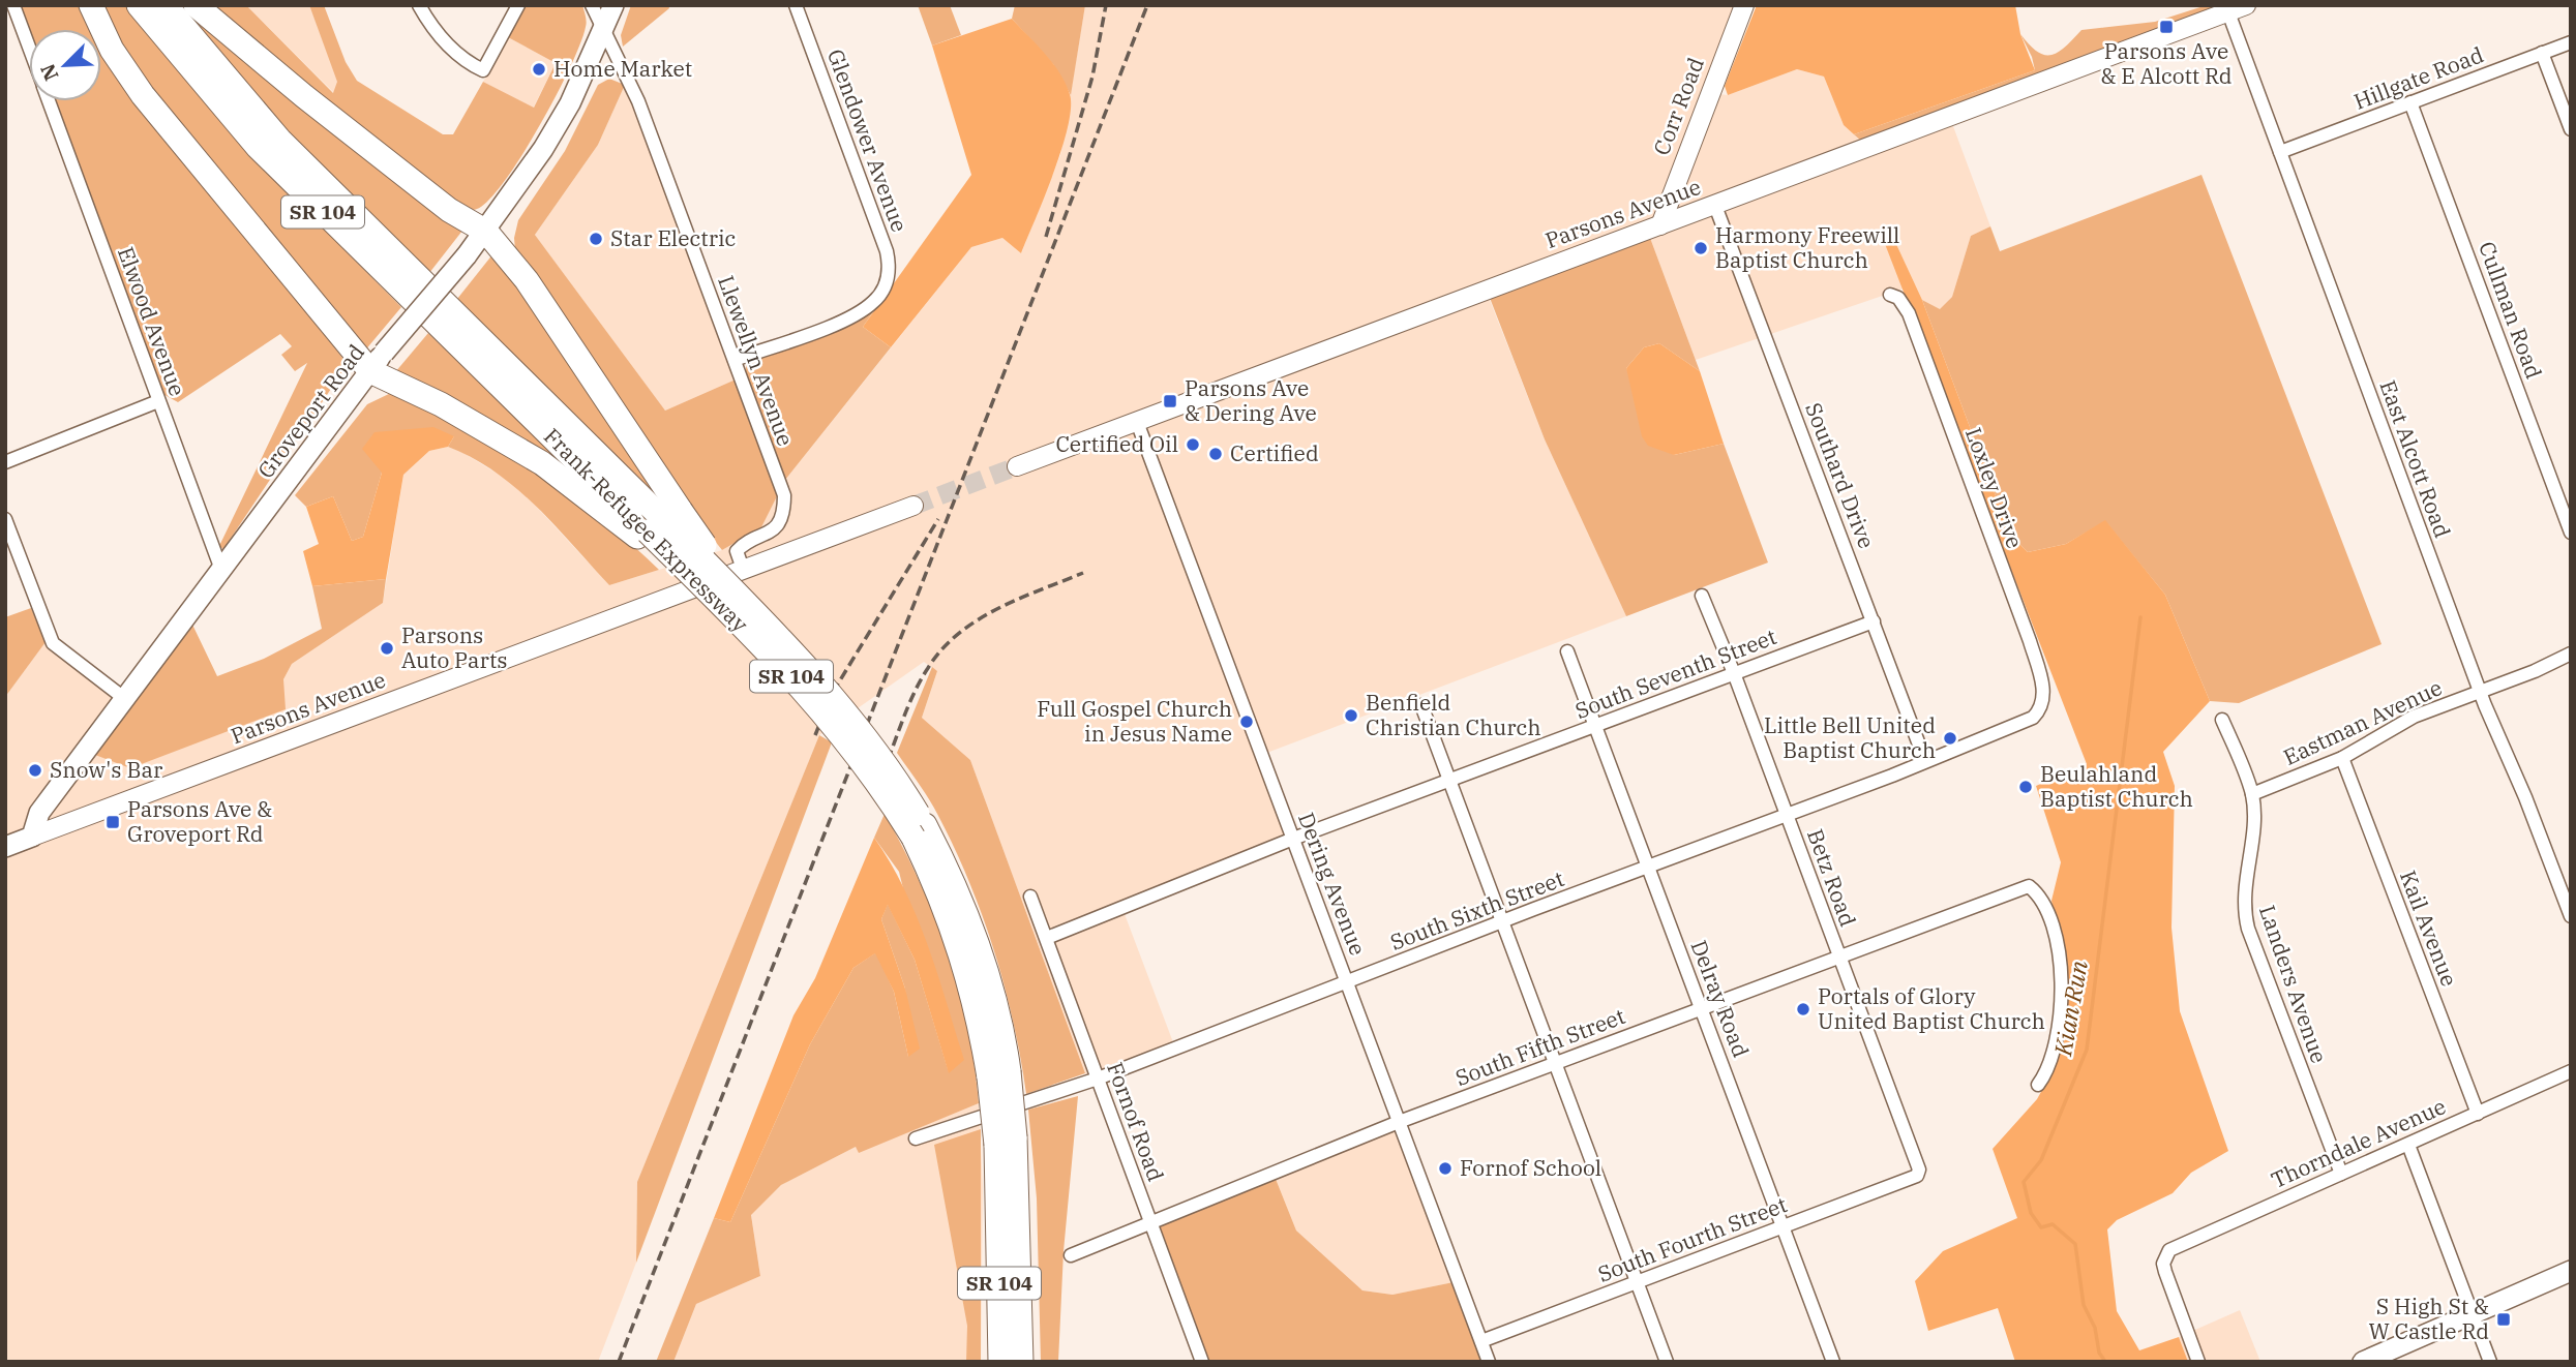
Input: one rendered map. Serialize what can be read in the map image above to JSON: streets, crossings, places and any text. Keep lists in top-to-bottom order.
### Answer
{
  "streets": {
    "highway": ["SR 104", "Frank-Refugee Expressway"],
    "main road": ["Parsons Avenue", "Groveport Road"],
    "street": [
      "Hillgate Road",
      "Corr Road",
      "Glendower Avenue",
      "Cullman Road",
      "Elwood Avenue",
      "Llewellyn Avenue",
      "East Alcott Road",
      "Southard Drive",
      "Loxley Drive",
      "South Seventh Street",
      "Eastman Avenue",
      "Betz Road",
      "Dering Avenue",
      "South Sixth Street",
      "Kail Avenue",
      "Landers Avenue",
      "Delray Road",
      "South Fifth Street",
      "Fornof Road",
      "Thorndale Avenue",
      "South Fourth Street"
    ]
  },
  "crossings": [
    ["Hillgate Road", "Cullman Road"],
    ["Hillgate Road", "East Alcott Road"],
    ["Corr Road", "Parsons Avenue"],
    ["Glendower Avenue", "Llewellyn Avenue"],
    ["Parsons Avenue", "Llewellyn Avenue"],
    ["Parsons Avenue", "Groveport Road"],
    ["Parsons Avenue", "East Alcott Road"],
    ["Parsons Avenue", "Southard Drive"],
    ["Parsons Avenue", "Dering Avenue"],
    ["Elwood Avenue", "Groveport Road"],
    ["Llewellyn Avenue", "Groveport Road"],
    ["East Alcott Road", "Eastman Avenue"],
    ["Southard Drive", "South Seventh Street"],
    ["Southard Drive", "South Sixth Street"],
    ["Loxley Drive", "South Sixth Street"],
    ["South Seventh Street", "Betz Road"],
    ["South Seventh Street", "Dering Avenue"],
    ["South Seventh Street", "Delray Road"],
    ["South Seventh Street", "Fornof Road"],
    ["Eastman Avenue", "Kail Avenue"],
    ["Eastman Avenue", "Landers Avenue"],
    ["Betz Road", "South Sixth Street"],
    ["Betz Road", "South Fifth Street"],
    ["Betz Road", "South Fourth Street"],
    ["Dering Avenue", "South Sixth Street"],
    ["Dering Avenue", "South Fifth Street"],
    ["Dering Avenue", "South Fourth Street"],
    ["South Sixth Street", "Delray Road"],
    ["South Sixth Street", "Fornof Road"],
    ["Kail Avenue", "Thorndale Avenue"],
    ["Landers Avenue", "Thorndale Avenue"],
    ["Delray Road", "South Fifth Street"],
    ["Delray Road", "South Fourth Street"],
    ["South Fifth Street", "Fornof Road"]
  ],
  "water": ["Kian Run"],
  "places": {
    "transit": [
      "Parsons Ave & E Alcott Rd",
      "Parsons Ave & Dering Ave",
      "Parsons Ave & Groveport Rd",
      "S High St & W Castle Rd"
    ],
    "other": [
      "Home Market",
      "Star Electric",
      "Harmony Freewill Baptist Church",
      "Certified Oil",
      "Certified",
      "Parsons Auto Parts",
      "Benfield Christian Church",
      "Full Gospel Church in Jesus Name",
      "Little Bell United Baptist Church",
      "Snow's Bar",
      "Beulahland Baptist Church",
      "Portals of Glory United Baptist Church",
      "Fornof School"
    ]
  },
  "north": "bottom left"
}
